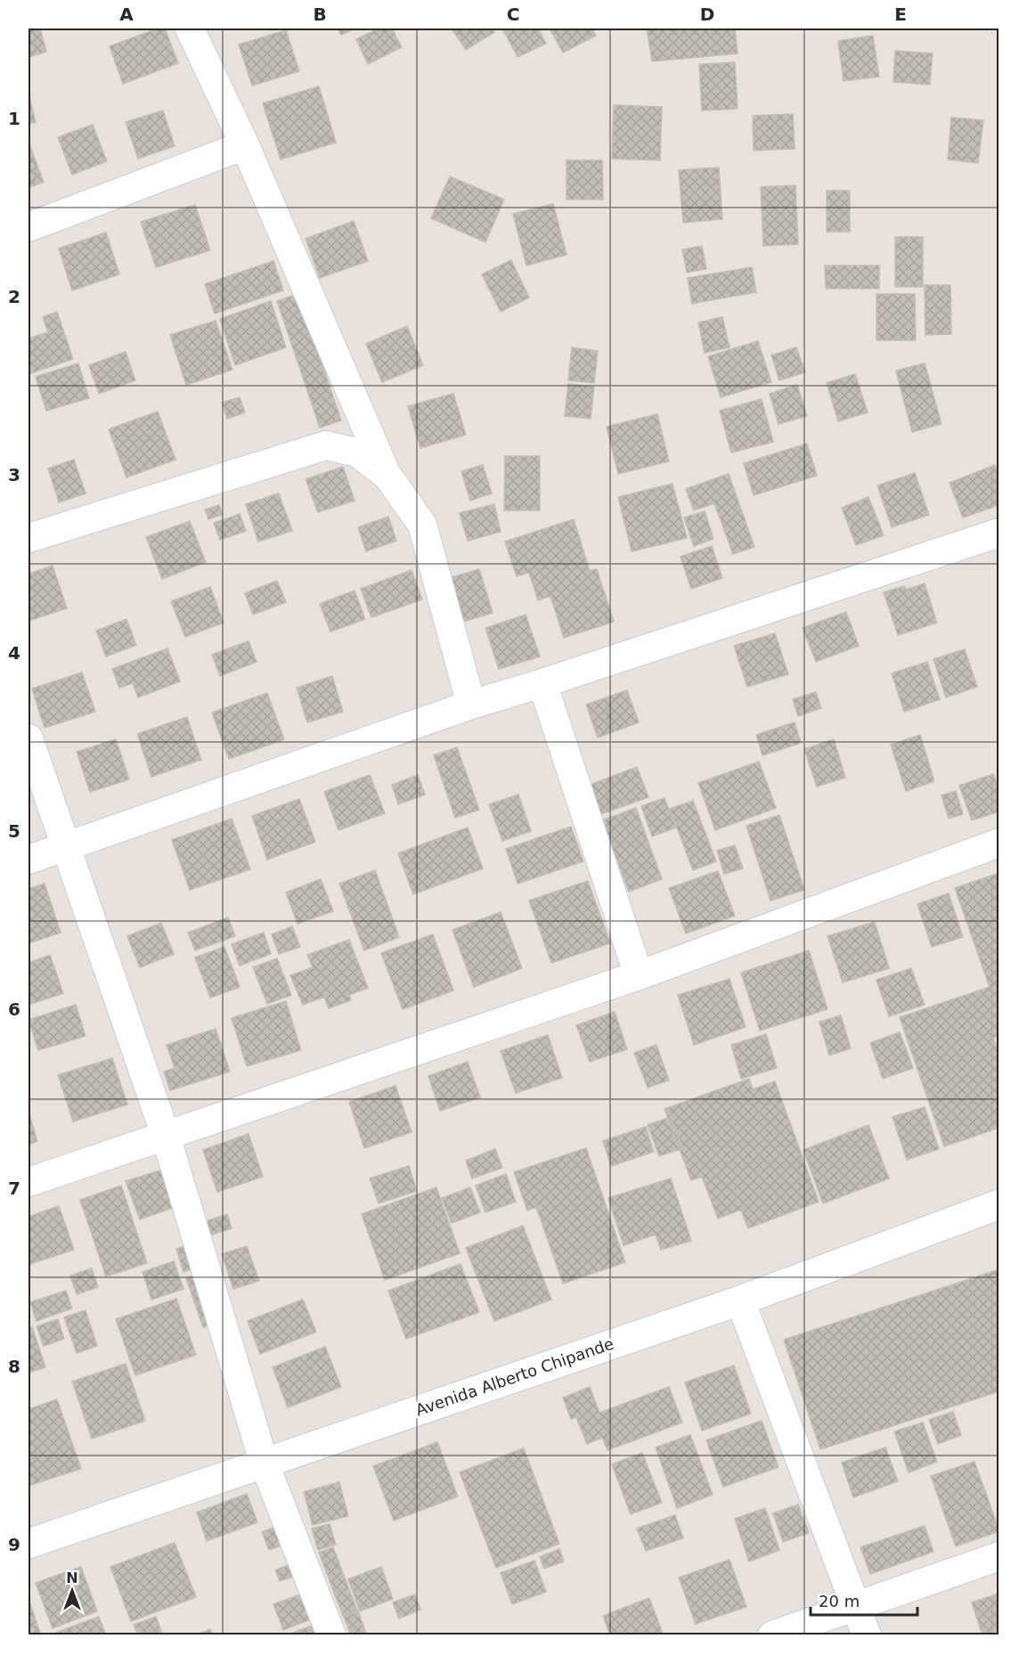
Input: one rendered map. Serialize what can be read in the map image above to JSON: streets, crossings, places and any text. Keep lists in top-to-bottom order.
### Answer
{
  "streets": {
    "main road": ["Avenida Alberto Chipande"]
  },
  "scale_bar": "20 m",
  "north": "top",
  "grid": {
    "columns": [
      "A",
      "B",
      "C",
      "D",
      "E"
    ],
    "rows": [
      "1",
      "2",
      "3",
      "4",
      "5",
      "6",
      "7",
      "8",
      "9"
    ]
  }
}
